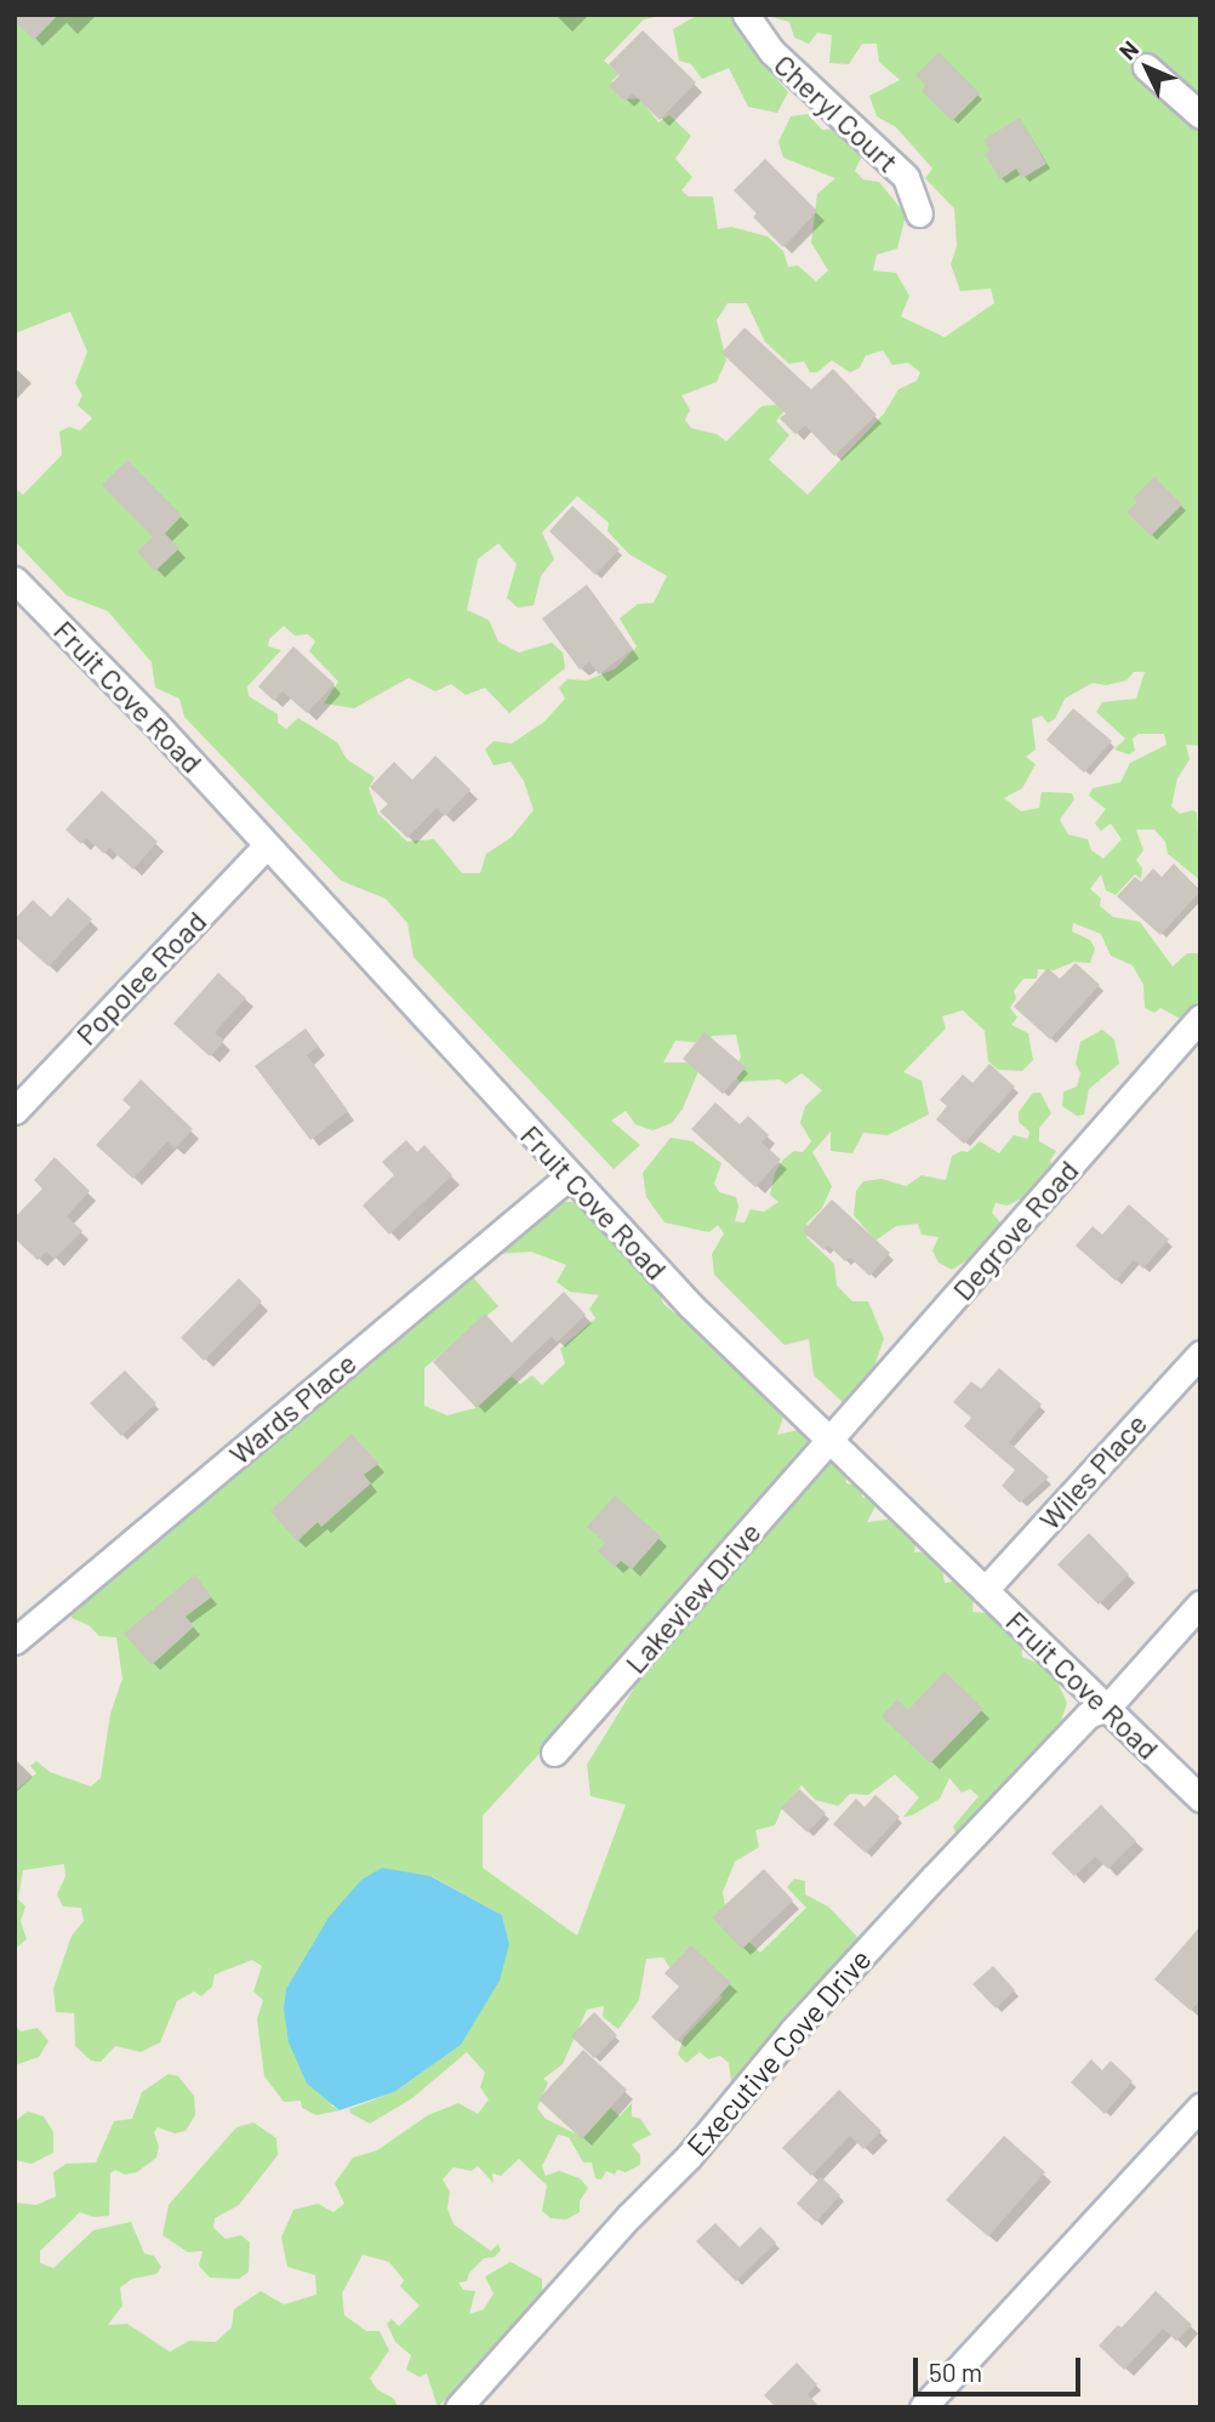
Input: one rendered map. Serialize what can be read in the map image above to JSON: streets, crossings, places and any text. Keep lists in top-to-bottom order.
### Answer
{
  "streets": {
    "street": [
      "Cheryl Court",
      "Fruit Cove Road",
      "Popolee Road",
      "Degrove Road",
      "Wards Place",
      "Wiles Place",
      "Lakeview Drive",
      "Executive Cove Drive"
    ]
  },
  "crossings": [
    ["Fruit Cove Road", "Popolee Road"],
    ["Fruit Cove Road", "Degrove Road"],
    ["Fruit Cove Road", "Wards Place"],
    ["Fruit Cove Road", "Wiles Place"],
    ["Fruit Cove Road", "Lakeview Drive"],
    ["Fruit Cove Road", "Executive Cove Drive"],
    ["Degrove Road", "Lakeview Drive"]
  ],
  "scale_bar": "50 m",
  "north": "top left"
}
